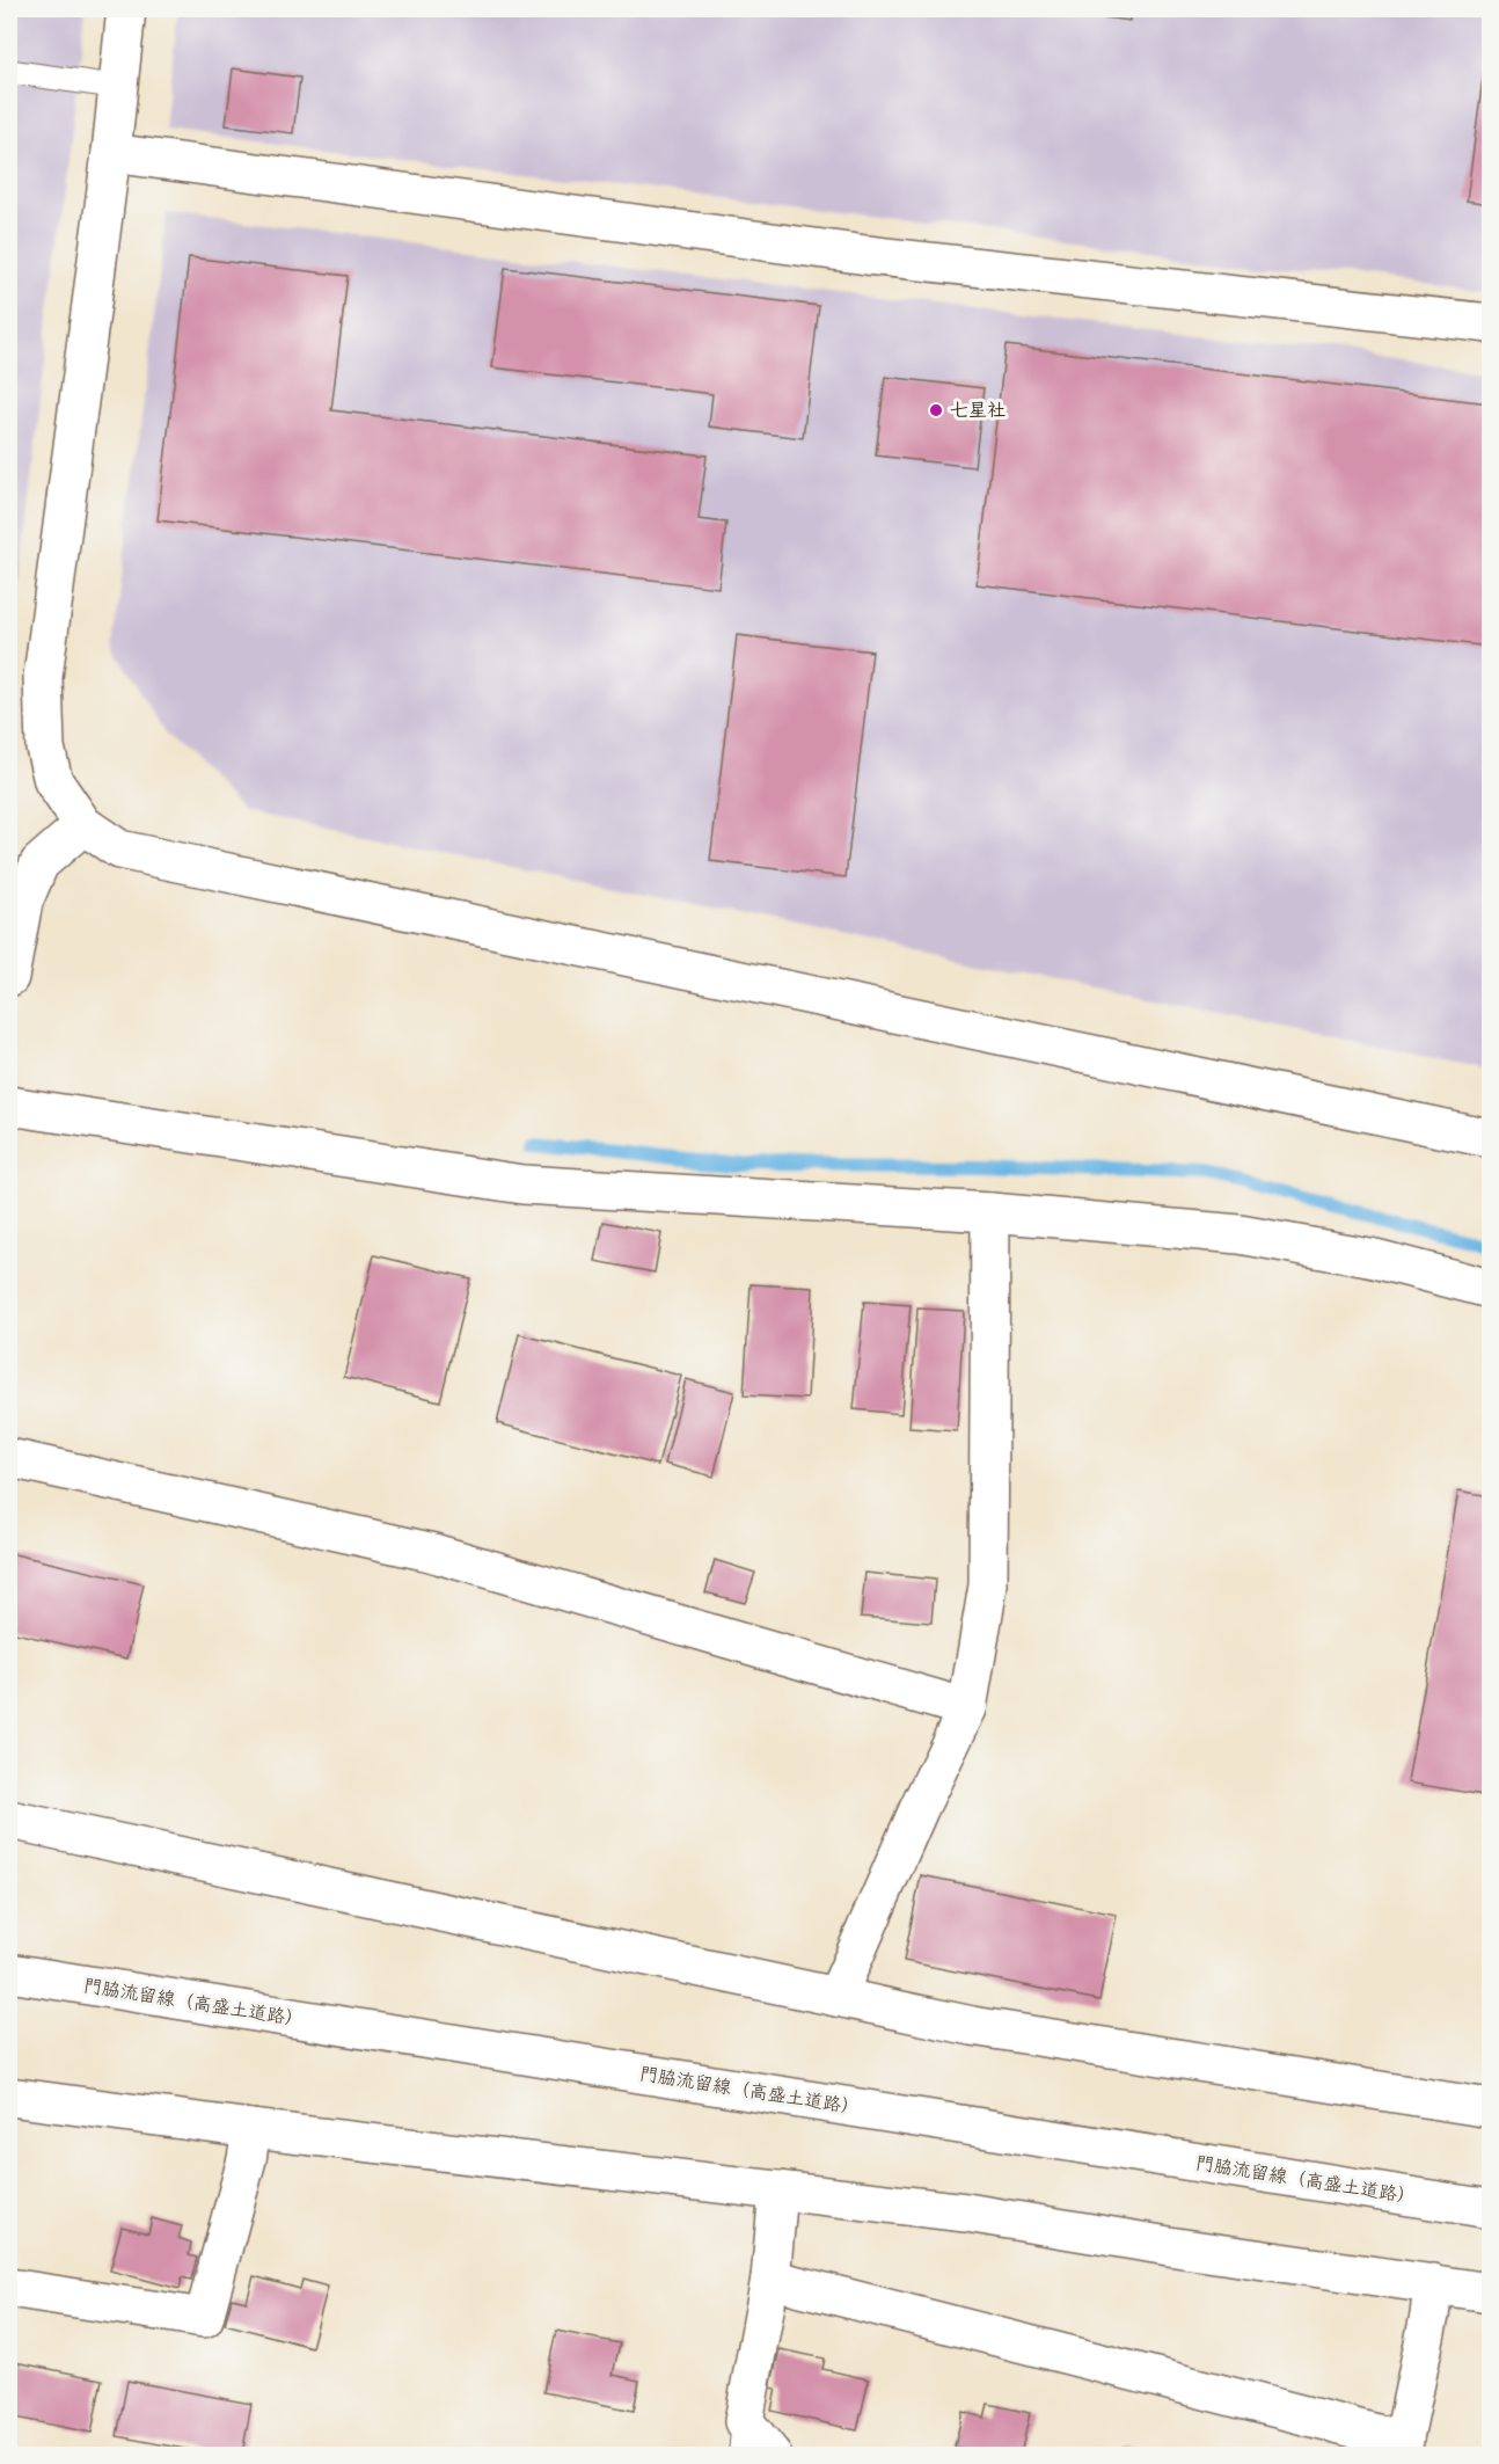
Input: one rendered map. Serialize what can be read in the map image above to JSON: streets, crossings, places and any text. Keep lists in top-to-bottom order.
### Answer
{
  "streets": {
    "street": ["門脇流留線（高盛土道路）"]
  },
  "places": ["七星社"]
}
